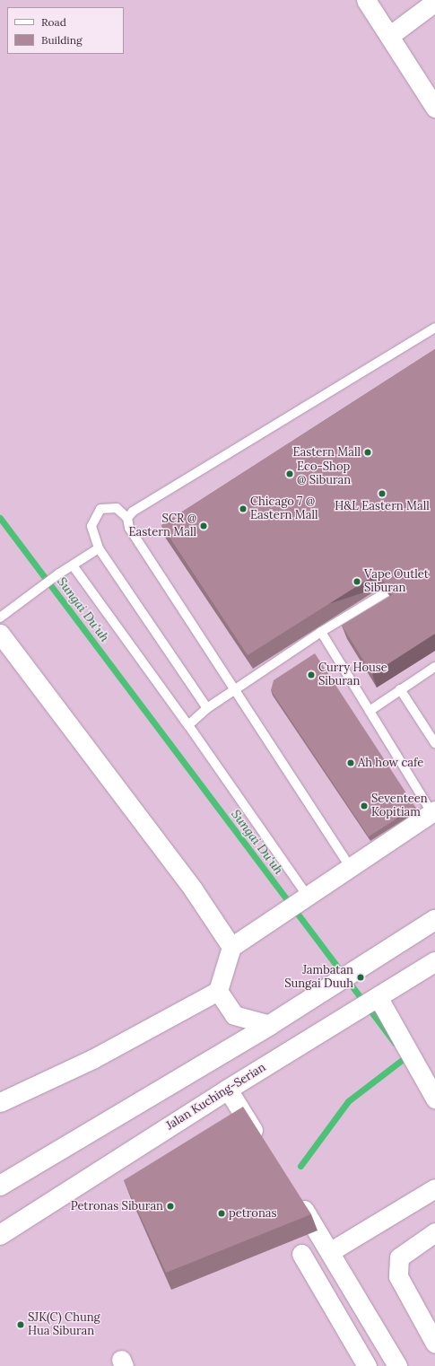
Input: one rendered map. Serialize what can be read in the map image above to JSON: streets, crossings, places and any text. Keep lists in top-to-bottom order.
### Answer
{
  "streets": {
    "highway": ["Jalan Kuching-Serian"]
  },
  "water": ["Sungai Du'uh"],
  "places": [
    "Eastern Mall",
    "Eco-Shop @ Siburan",
    "H&L Eastern Mall",
    "Chicago 7 @ Eastern Mall",
    "SCR @ Eastern Mall",
    "Vape Outlet Siburan",
    "Curry House Siburan",
    "Ah how cafe",
    "Seventeen Kopitiam",
    "Jambatan Sungai Duuh",
    "Petronas Siburan",
    "petronas",
    "SJK(C) Chung Hua Siburan"
  ],
  "legend": ["Road", "Building"]
}
